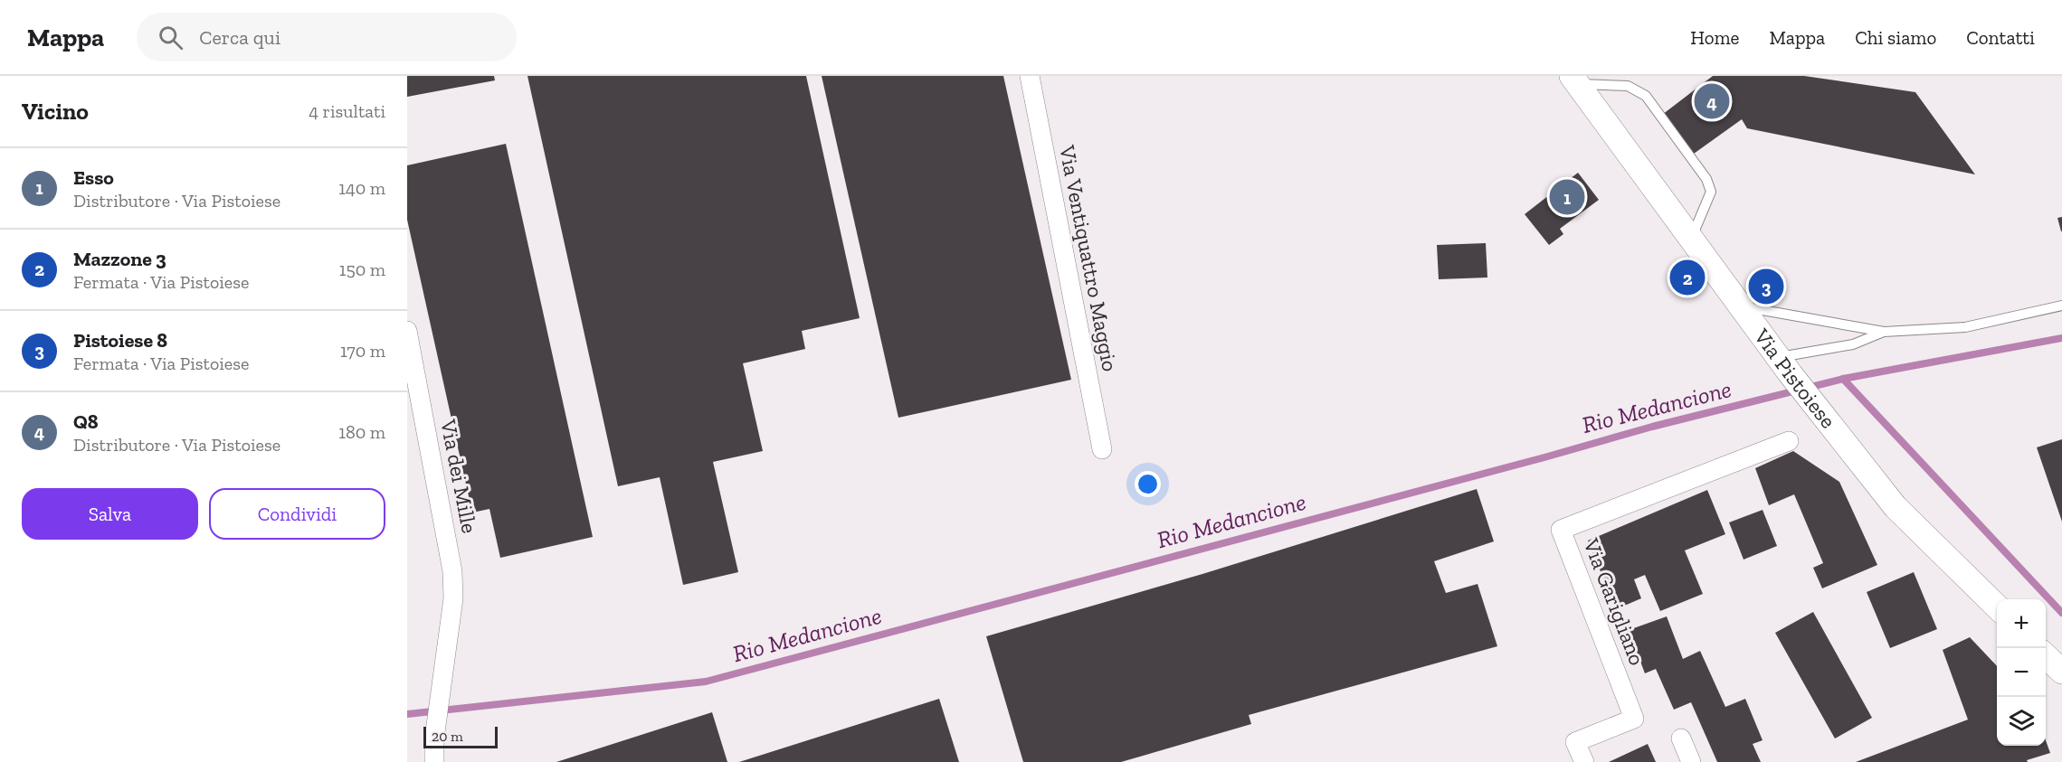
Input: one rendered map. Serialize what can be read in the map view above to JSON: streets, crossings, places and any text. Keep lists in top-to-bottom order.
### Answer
{
  "streets": {
    "street": [
      "Via Ventiquattro Maggio",
      "Via Pistoiese",
      "Via dei Mille",
      "Via Garigliano"
    ]
  },
  "water": ["Rio Medancione"],
  "scale_bar": "20 m",
  "page": {
    "header": "Mappa",
    "search": "Cerca qui",
    "nav": [
      "Home",
      "Mappa",
      "Chi siamo",
      "Contatti"
    ],
    "heading": ["Vicino", "4 risultati"],
    "pins": [
      "4",
      "1",
      "2",
      "3"
    ],
    "list": [
      {
        "mark": "1",
        "name": "Esso",
        "note": "Distributore · Via Pistoiese",
        "value": "140 m"
      },
      {
        "mark": "2",
        "name": "Mazzone 3",
        "note": "Fermata · Via Pistoiese",
        "value": "150 m"
      },
      {
        "mark": "3",
        "name": "Pistoiese 8",
        "note": "Fermata · Via Pistoiese",
        "value": "170 m"
      },
      {
        "mark": "4",
        "name": "Q8",
        "note": "Distributore · Via Pistoiese",
        "value": "180 m"
      }
    ],
    "buttons": ["Salva", "Condividi"],
    "map_buttons": ["+", "−"],
    "scale": "20 m"
  }
}
